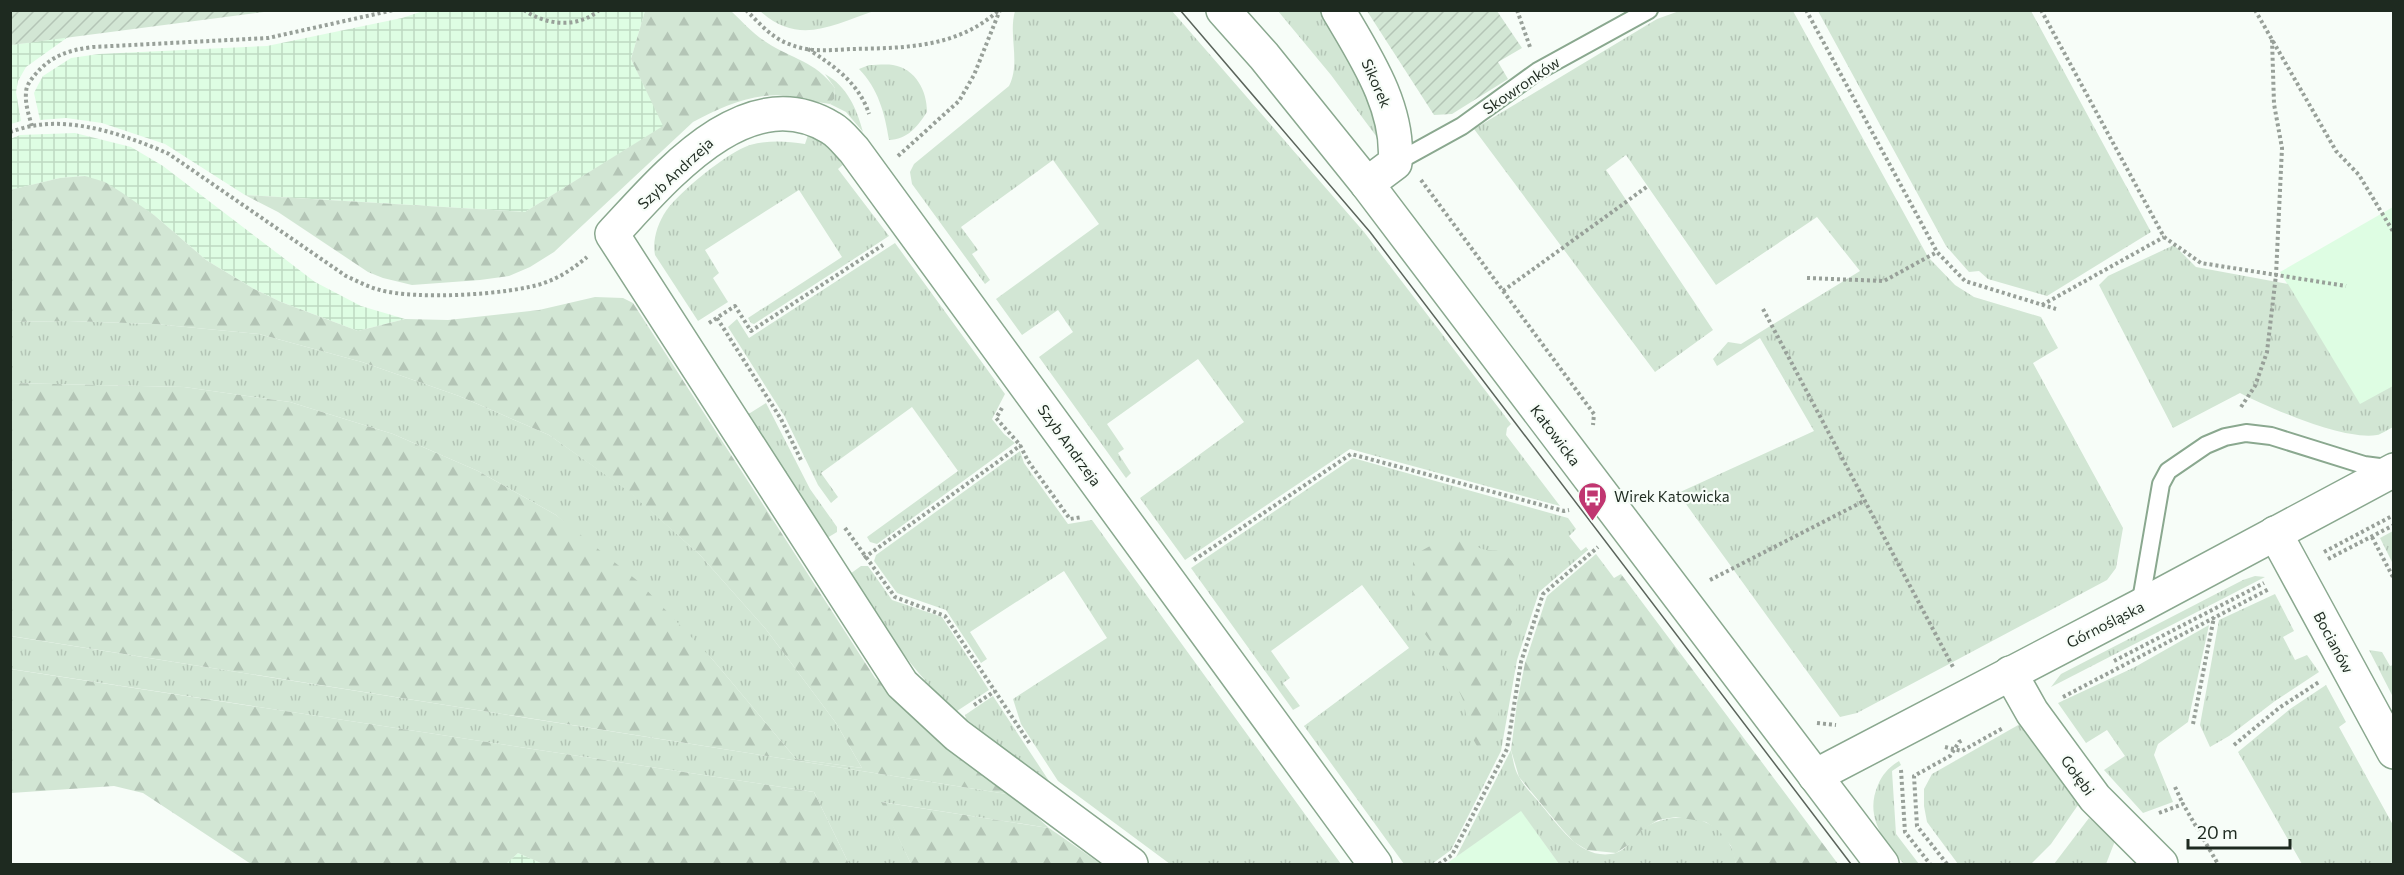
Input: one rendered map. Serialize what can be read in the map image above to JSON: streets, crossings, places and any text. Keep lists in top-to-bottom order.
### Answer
{
  "streets": {
    "street": [
      "Sikorek",
      "Szyb Andrzeja",
      "Katowicka",
      "Górnośląska",
      "Bocianów",
      "Gołębi"
    ],
    "lane": ["Skowronków"]
  },
  "crossings": [
    ["Sikorek", "Skowronków"],
    ["Katowicka", "Górnośląska"],
    ["Górnośląska", "Bocianów"],
    ["Górnośląska", "Gołębi"]
  ],
  "places": {
    "bus stop": ["Wirek Katowicka"]
  },
  "scale_bar": "20 m"
}
